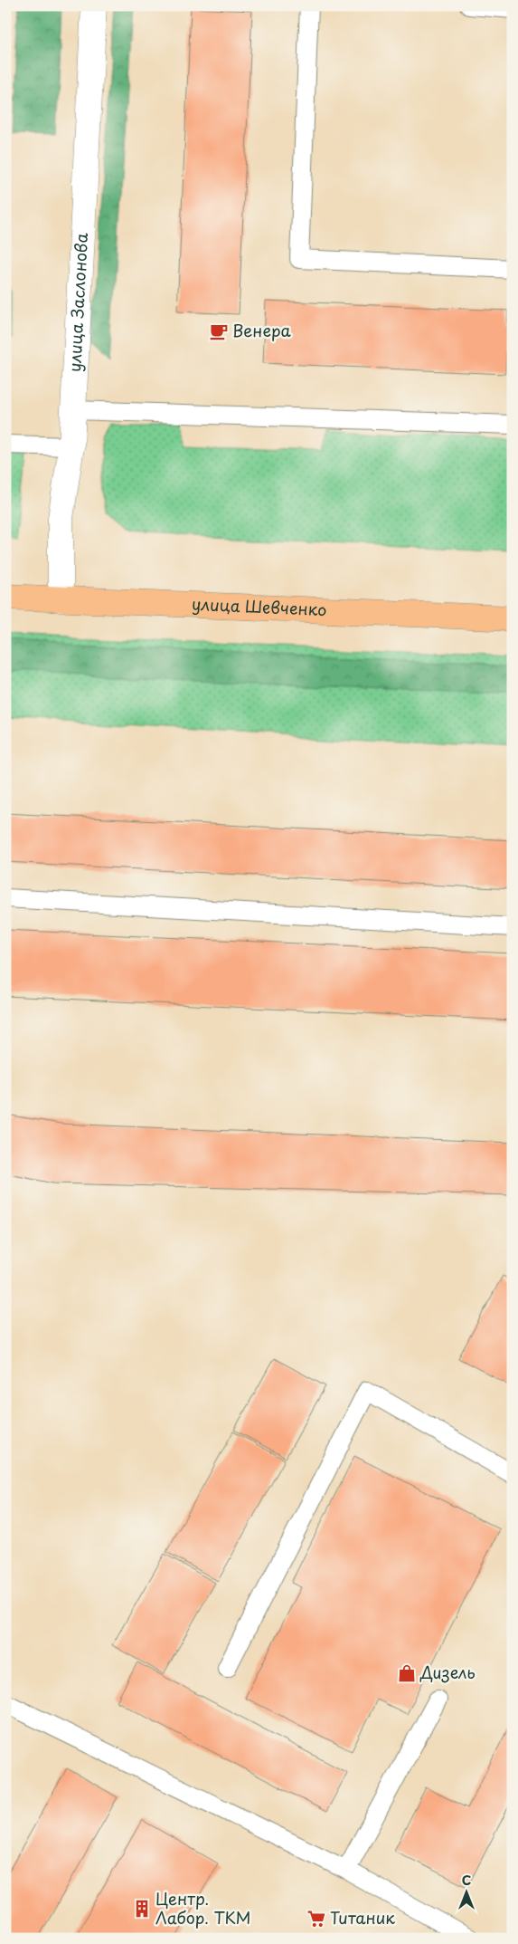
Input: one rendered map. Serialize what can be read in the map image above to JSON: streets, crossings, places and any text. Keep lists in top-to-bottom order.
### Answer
{
  "streets": {
    "main road": ["улица Шевченко"],
    "street": ["улица Заслонова"]
  },
  "crossings": [
    ["улица Заслонова", "улица Шевченко"]
  ],
  "places": {
    "cafe": ["Венера"],
    "shop": ["Дизель"],
    "building": ["Центр. Лабор. ТКМ"],
    "supermarket": ["Титаник"]
  },
  "north": "top"
}
